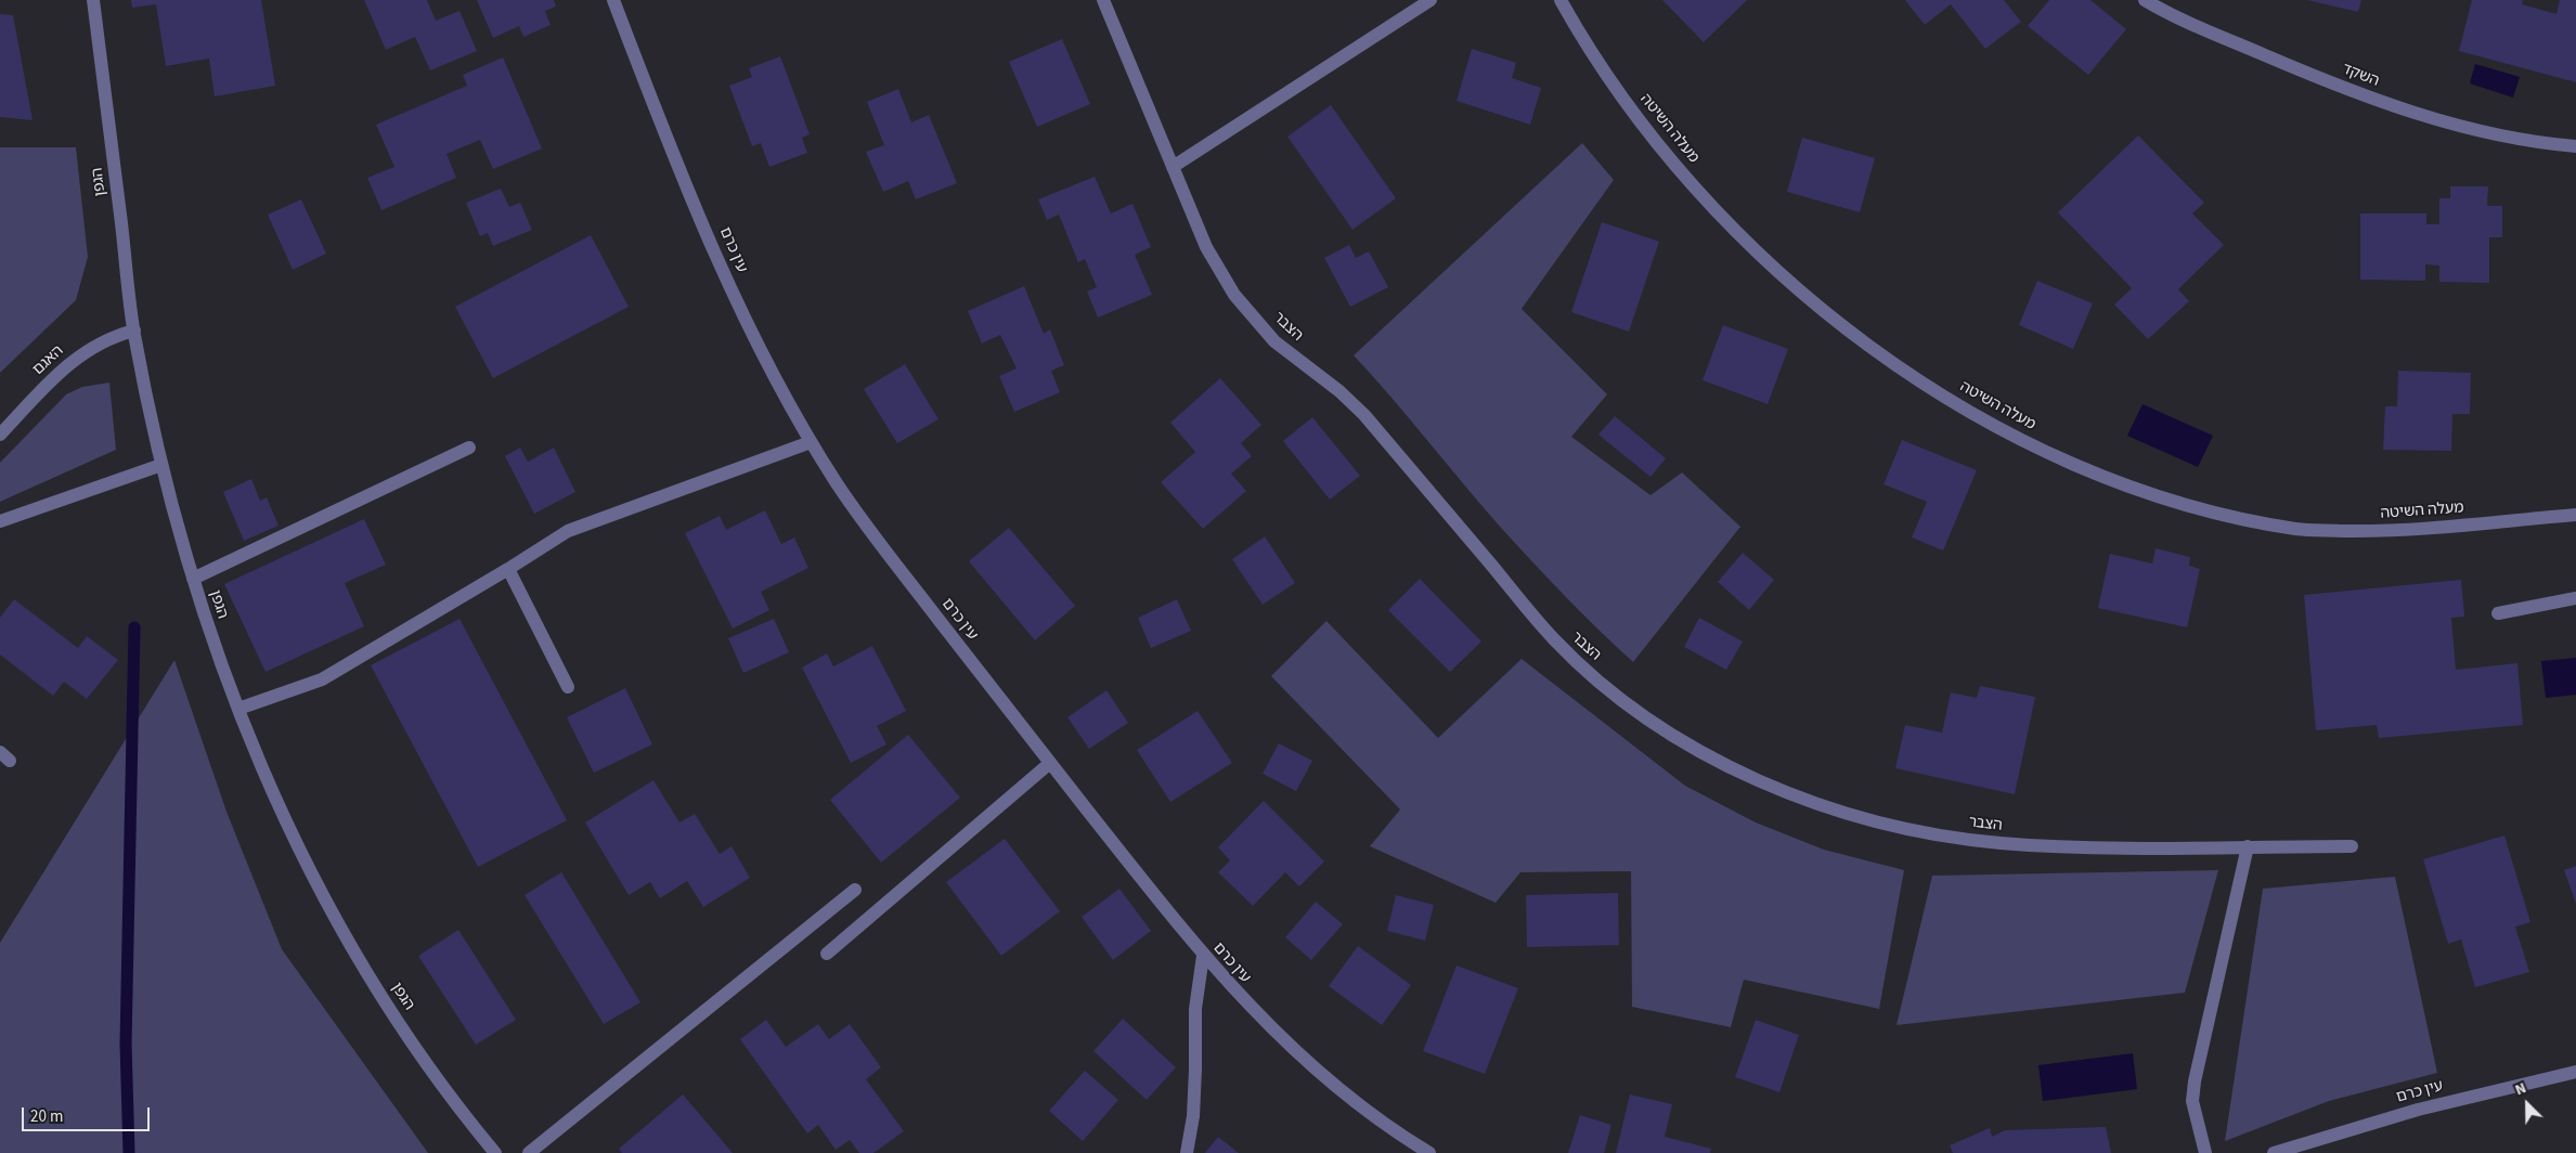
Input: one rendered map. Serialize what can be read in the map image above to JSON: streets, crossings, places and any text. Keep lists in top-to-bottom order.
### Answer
{
  "streets": {
    "street": [
      "השקד",
      "מעלה השיטה",
      "הגפן",
      "עין כרם",
      "הצבר",
      "האגם"
    ]
  },
  "crossings": [
    ["הגפן", "האגם"]
  ],
  "scale_bar": "20 m",
  "north": "top left"
}
